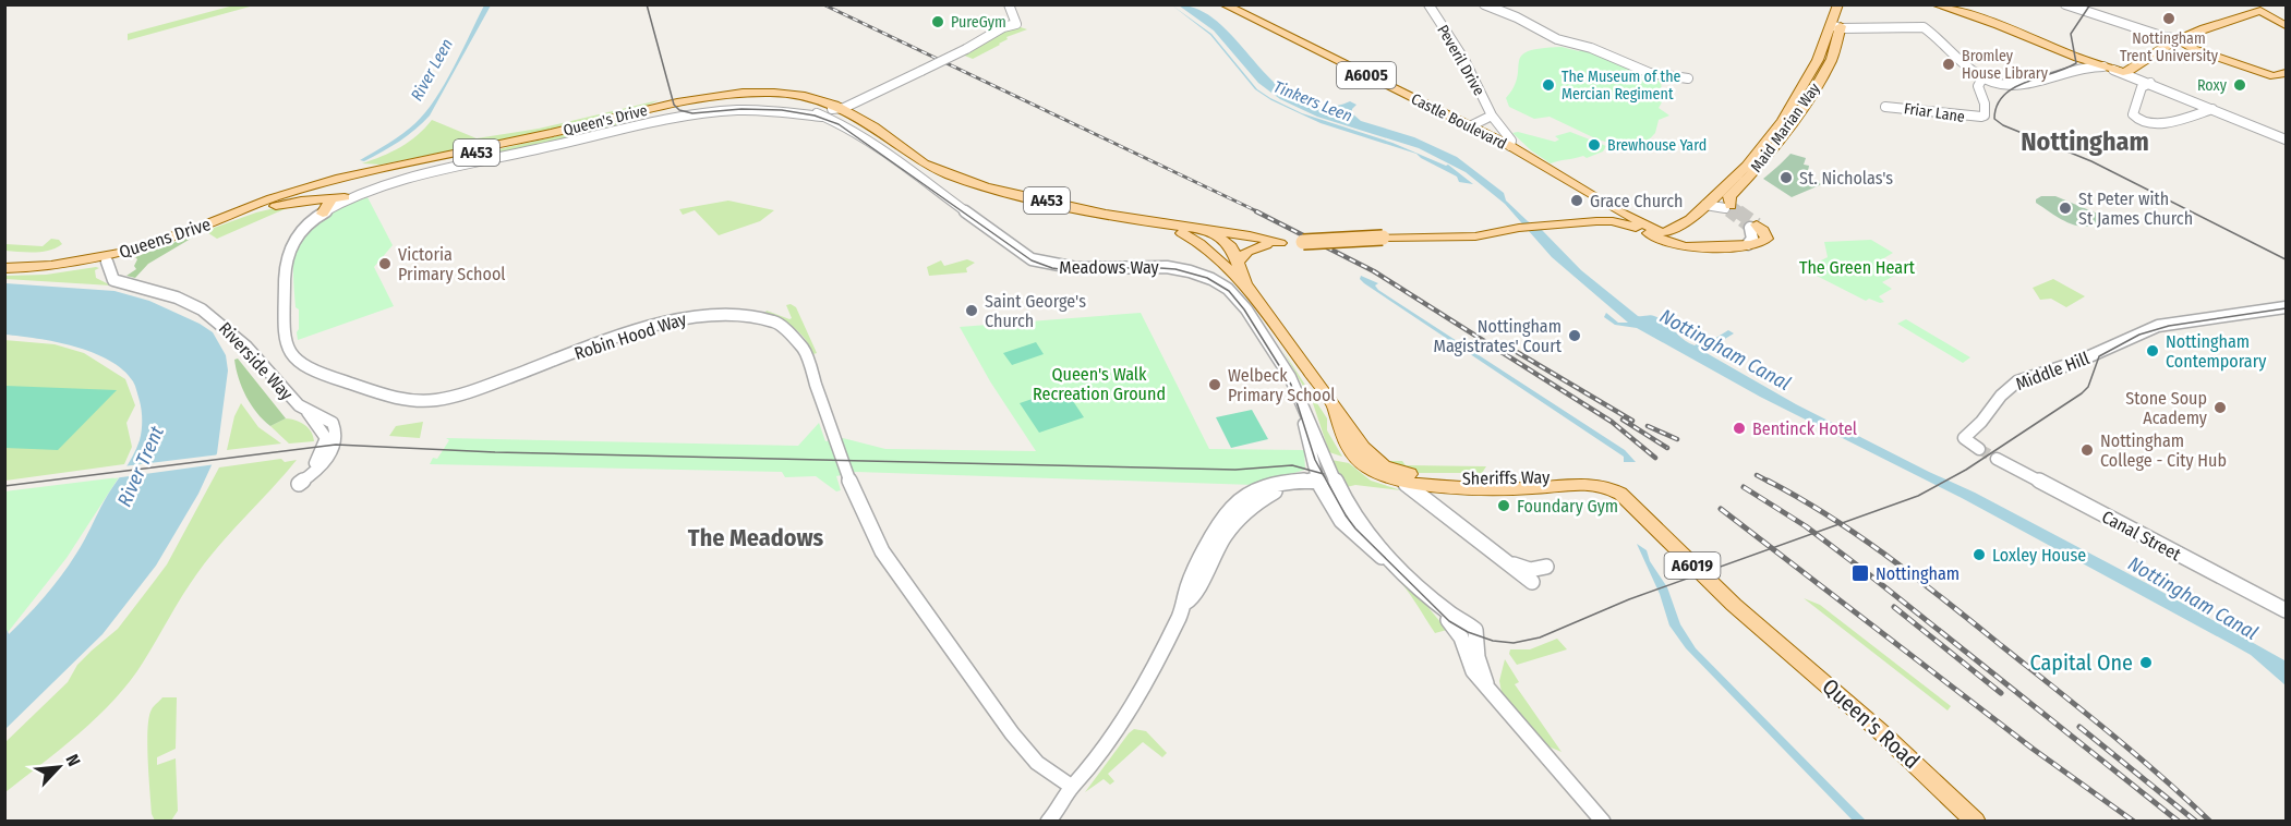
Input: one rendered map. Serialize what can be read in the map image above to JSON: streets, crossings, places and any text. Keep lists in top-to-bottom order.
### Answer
{
  "streets": {
    "main road": [
      "A6005",
      "Queen's Drive",
      "Castle Boulevard",
      "Maid Marian Way",
      "A453",
      "Queens Drive",
      "Sheriffs Way",
      "A6019",
      "Queen's Road"
    ],
    "street": [
      "Peveril Drive",
      "Friar Lane",
      "Meadows Way",
      "Robin Hood Way",
      "Riverside Way",
      "Middle Hill",
      "Canal Street"
    ]
  },
  "crossings": [
    ["Peveril Drive", "Castle Boulevard"],
    ["Queen's Drive", "Queens Drive"],
    ["Queen's Drive", "Meadows Way"],
    ["Queen's Drive", "A6019"],
    ["Castle Boulevard", "Maid Marian Way"],
    ["Queens Drive", "Riverside Way"],
    ["Meadows Way", "Robin Hood Way"],
    ["Sheriffs Way", "A6019"],
    ["Sheriffs Way", "Queen's Road"]
  ],
  "districts": ["Nottingham", "The Meadows"],
  "water": [
    "River Leen",
    "Tinkers Leen",
    "Nottingham Canal",
    "River Trent"
  ],
  "parks": ["The Green Heart", "Queen's Walk Recreation Ground"],
  "places": {
    "other": [
      "Nottingham Trent University",
      "PureGym",
      "Bromley House Library",
      "The Museum of the Mercian Regiment",
      "Roxy",
      "Brewhouse Yard",
      "St. Nicholas's",
      "Grace Church",
      "St Peter with St James Church",
      "Victoria Primary School",
      "Saint George's Church",
      "Nottingham Magistrates' Court",
      "Nottingham Contemporary",
      "Welbeck Primary School",
      "Stone Soup Academy",
      "Bentinck Hotel",
      "Nottingham College - City Hub",
      "Foundary Gym",
      "Loxley House",
      "Capital One"
    ],
    "transit": ["Nottingham"]
  },
  "north": "top right"
}
